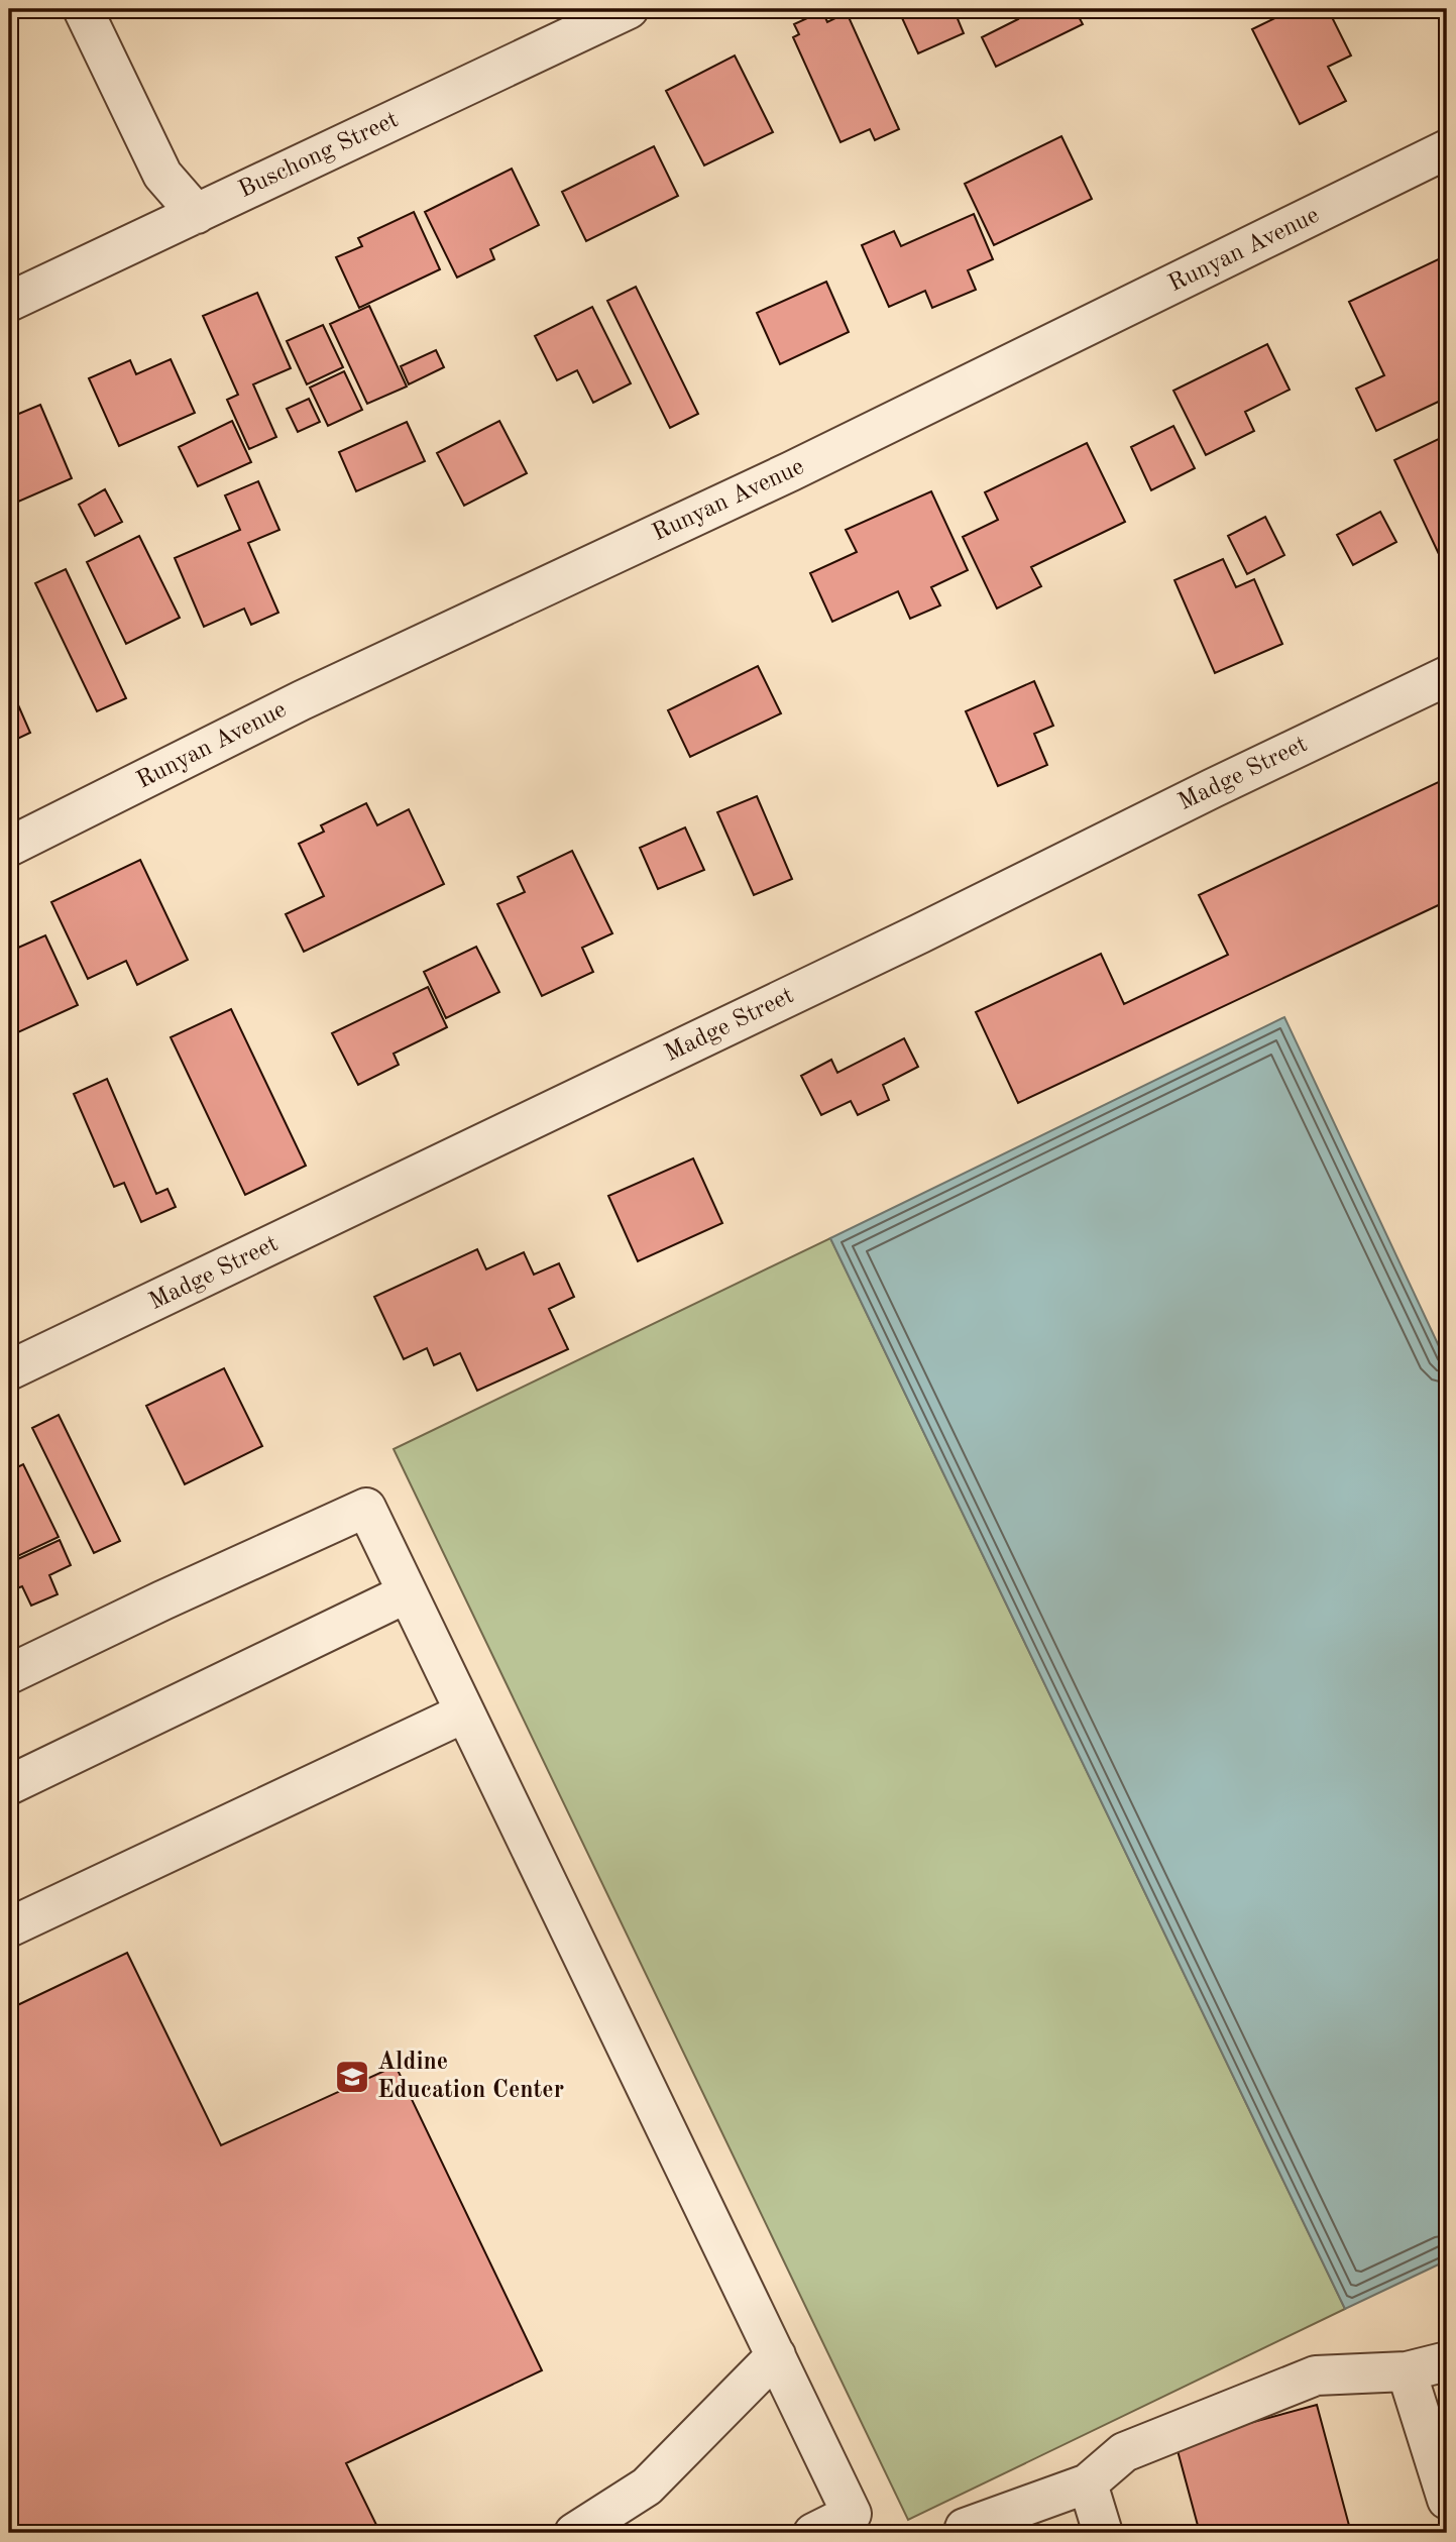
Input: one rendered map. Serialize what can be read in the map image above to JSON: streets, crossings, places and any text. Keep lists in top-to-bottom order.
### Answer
{
  "streets": {
    "street": ["Buschong Street", "Runyan Avenue", "Madge Street"]
  },
  "places": {
    "school or university": ["Aldine Education Center"]
  }
}
